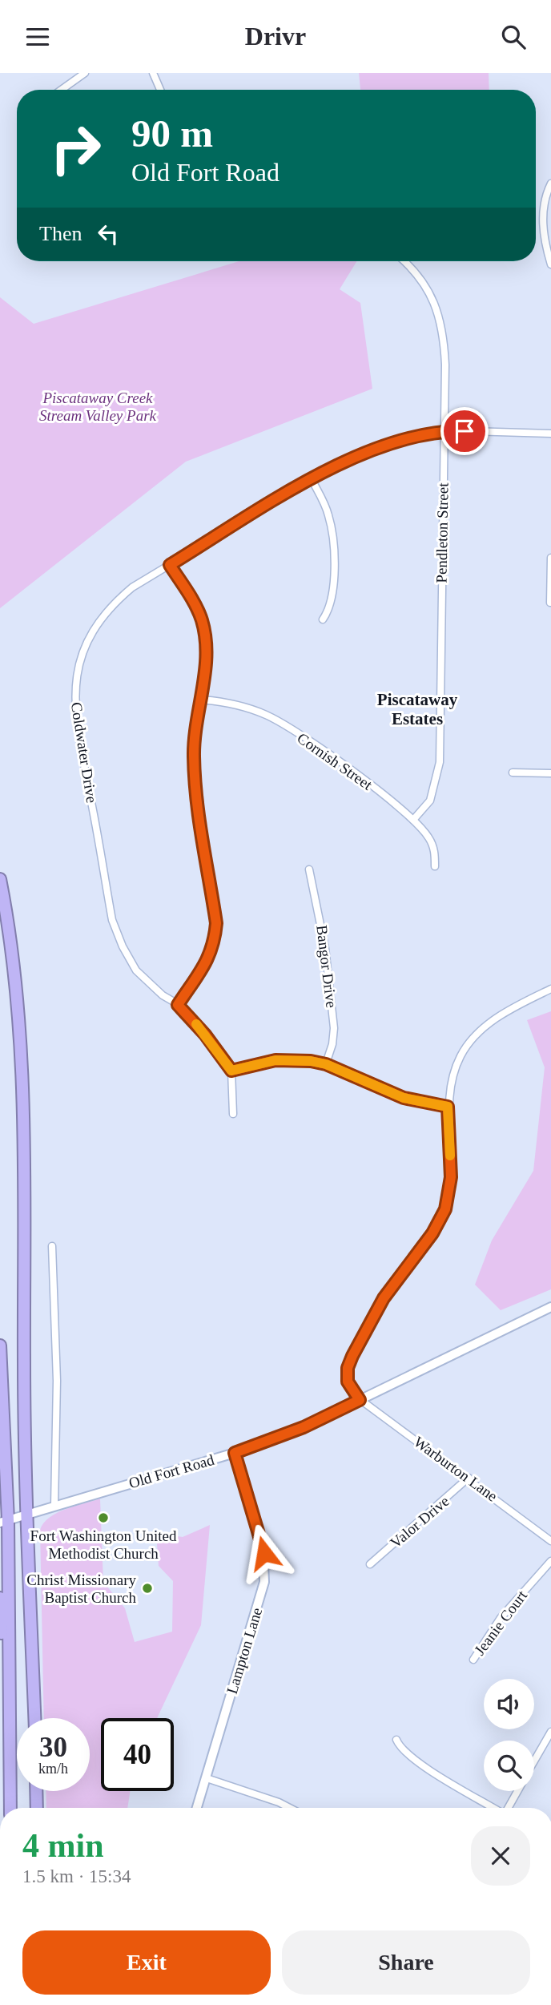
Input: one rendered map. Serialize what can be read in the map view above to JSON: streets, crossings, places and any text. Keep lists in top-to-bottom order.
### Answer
{
  "streets": {
    "main road": ["Old Fort Road", "Lampton Lane"],
    "street": [
      "Pendleton Street",
      "Coldwater Drive",
      "Cornish Street",
      "Bangor Drive",
      "Warburton Lane",
      "Valor Drive",
      "Jeanie Court"
    ]
  },
  "crossings": [
    ["Pendleton Street", "Coldwater Drive"],
    ["Pendleton Street", "Cornish Street"],
    ["Warburton Lane", "Old Fort Road"],
    ["Warburton Lane", "Valor Drive"],
    ["Old Fort Road", "Lampton Lane"]
  ],
  "districts": ["Piscataway Estates"],
  "parks": ["Piscataway Creek Stream Valley Park"],
  "places": ["Fort Washington United Methodist Church", "Christ Missionary Baptist Church"],
  "page": {
    "header": "Drivr",
    "turn": ["90 m", "Old Fort Road"],
    "then": "Then",
    "speed": "30 km/h",
    "limit": "40",
    "heading": ["4 min", "1.5 km · 15:34"],
    "buttons": ["Exit", "Share"]
  }
}
